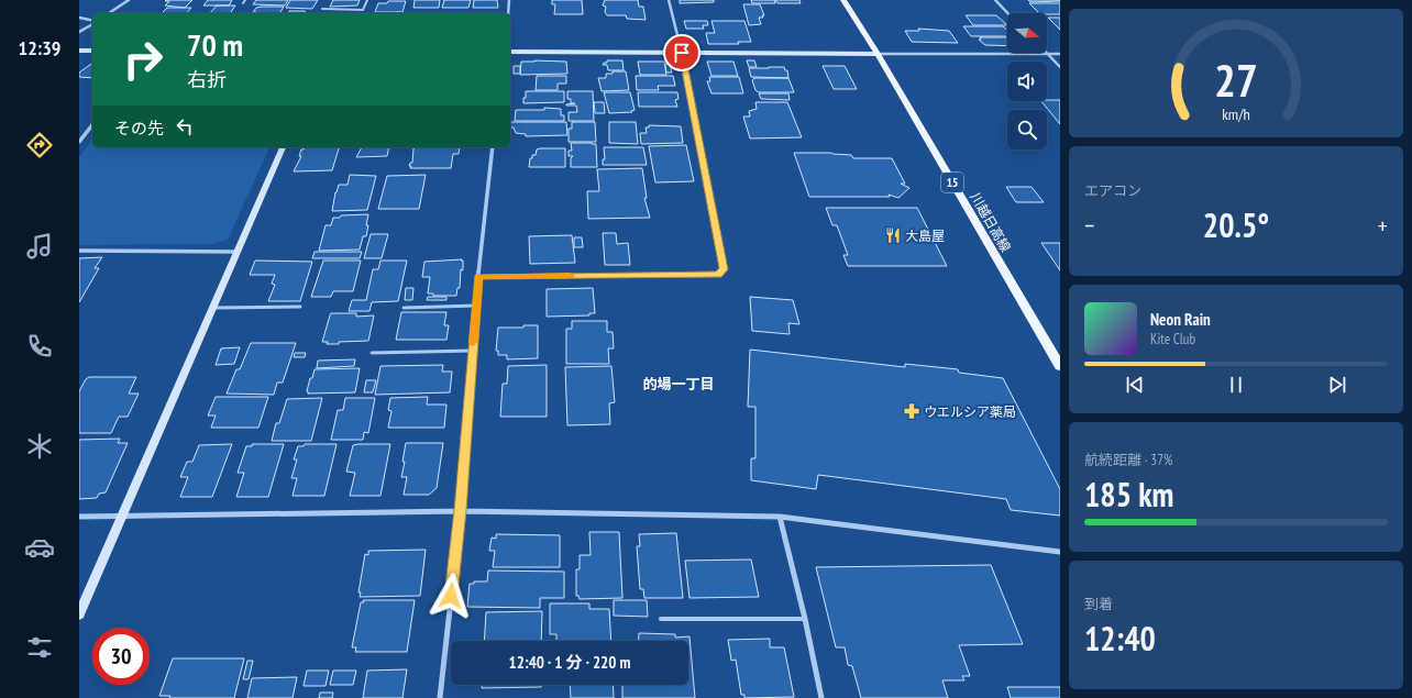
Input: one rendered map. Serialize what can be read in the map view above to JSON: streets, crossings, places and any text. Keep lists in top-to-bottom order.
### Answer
{
  "streets": {
    "main road": ["15", "川越日高線"]
  },
  "districts": ["的場一丁目"],
  "places": {
    "restaurant": ["大島屋"],
    "pharmacy": ["ウエルシア薬局"]
  },
  "north": "right",
  "page": {
    "tabs": "12:39",
    "turn": ["70 m", "右折"],
    "then": "その先",
    "tile": [
      "エアコン",
      ["航続距離 · 37%", "185 km"],
      ["到着", "12:40"]
    ],
    "heat": ["−", "20.5°", "+"],
    "song": ["Neon Rain", "Kite Club"],
    "limit": "30",
    "trip": "12:40 · 1 分 · 220 m",
    "gauge": ["27", "km/h"]
  }
}
